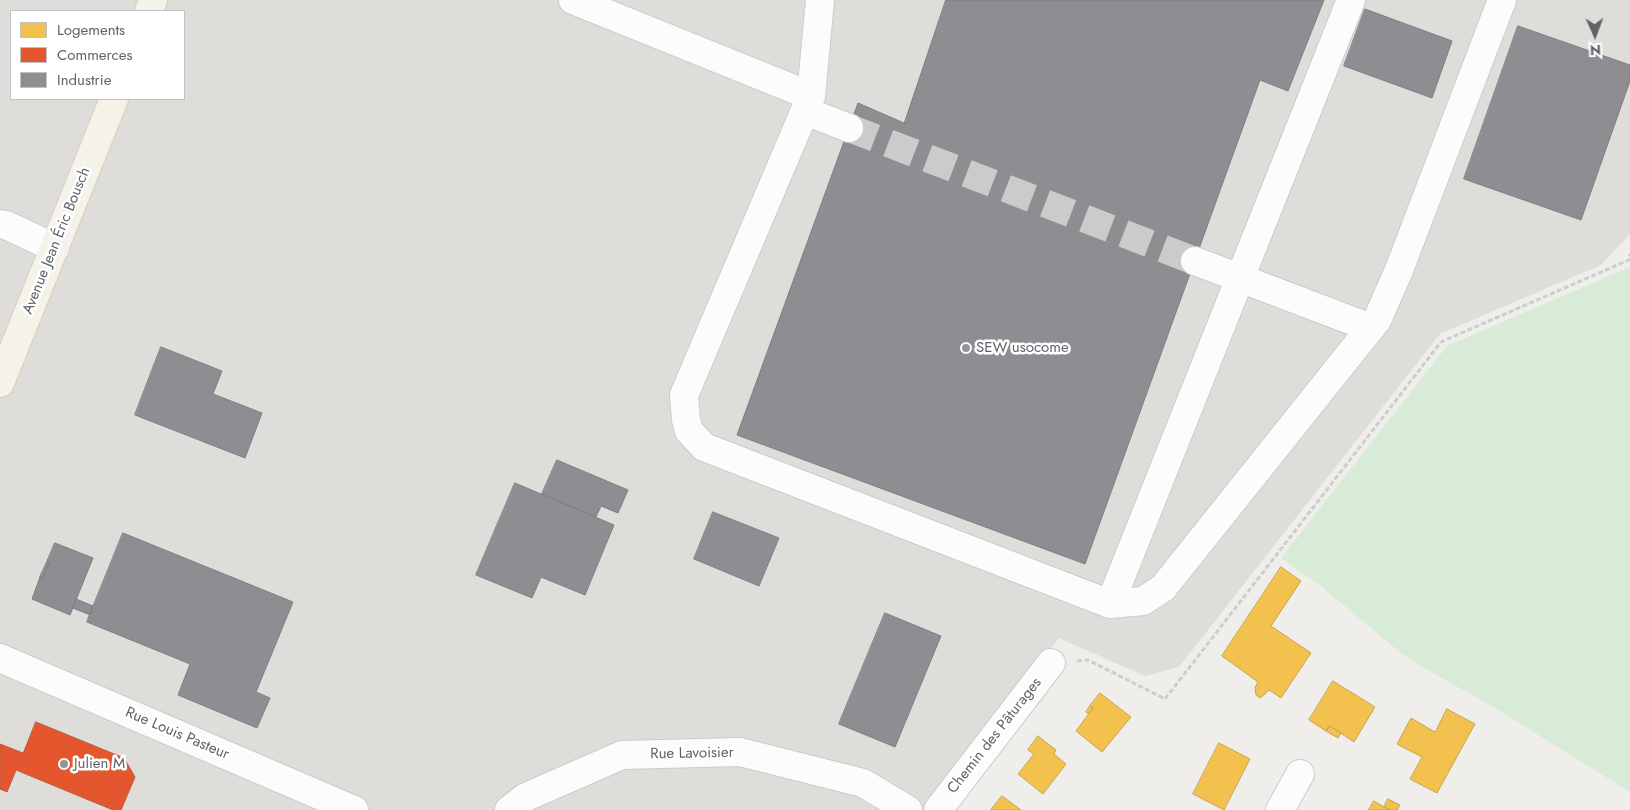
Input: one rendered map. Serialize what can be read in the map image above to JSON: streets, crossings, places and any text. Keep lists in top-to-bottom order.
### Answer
{
  "streets": {
    "main road": ["Avenue Jean Éric Bousch"],
    "street": ["Rue Louis Pasteur", "Chemin des Pâturages", "Rue Lavoisier"]
  },
  "places": ["SEW usocome", "Julien M"],
  "legend": ["Logements", "Commerces", "Industrie"],
  "north": "bottom"
}
